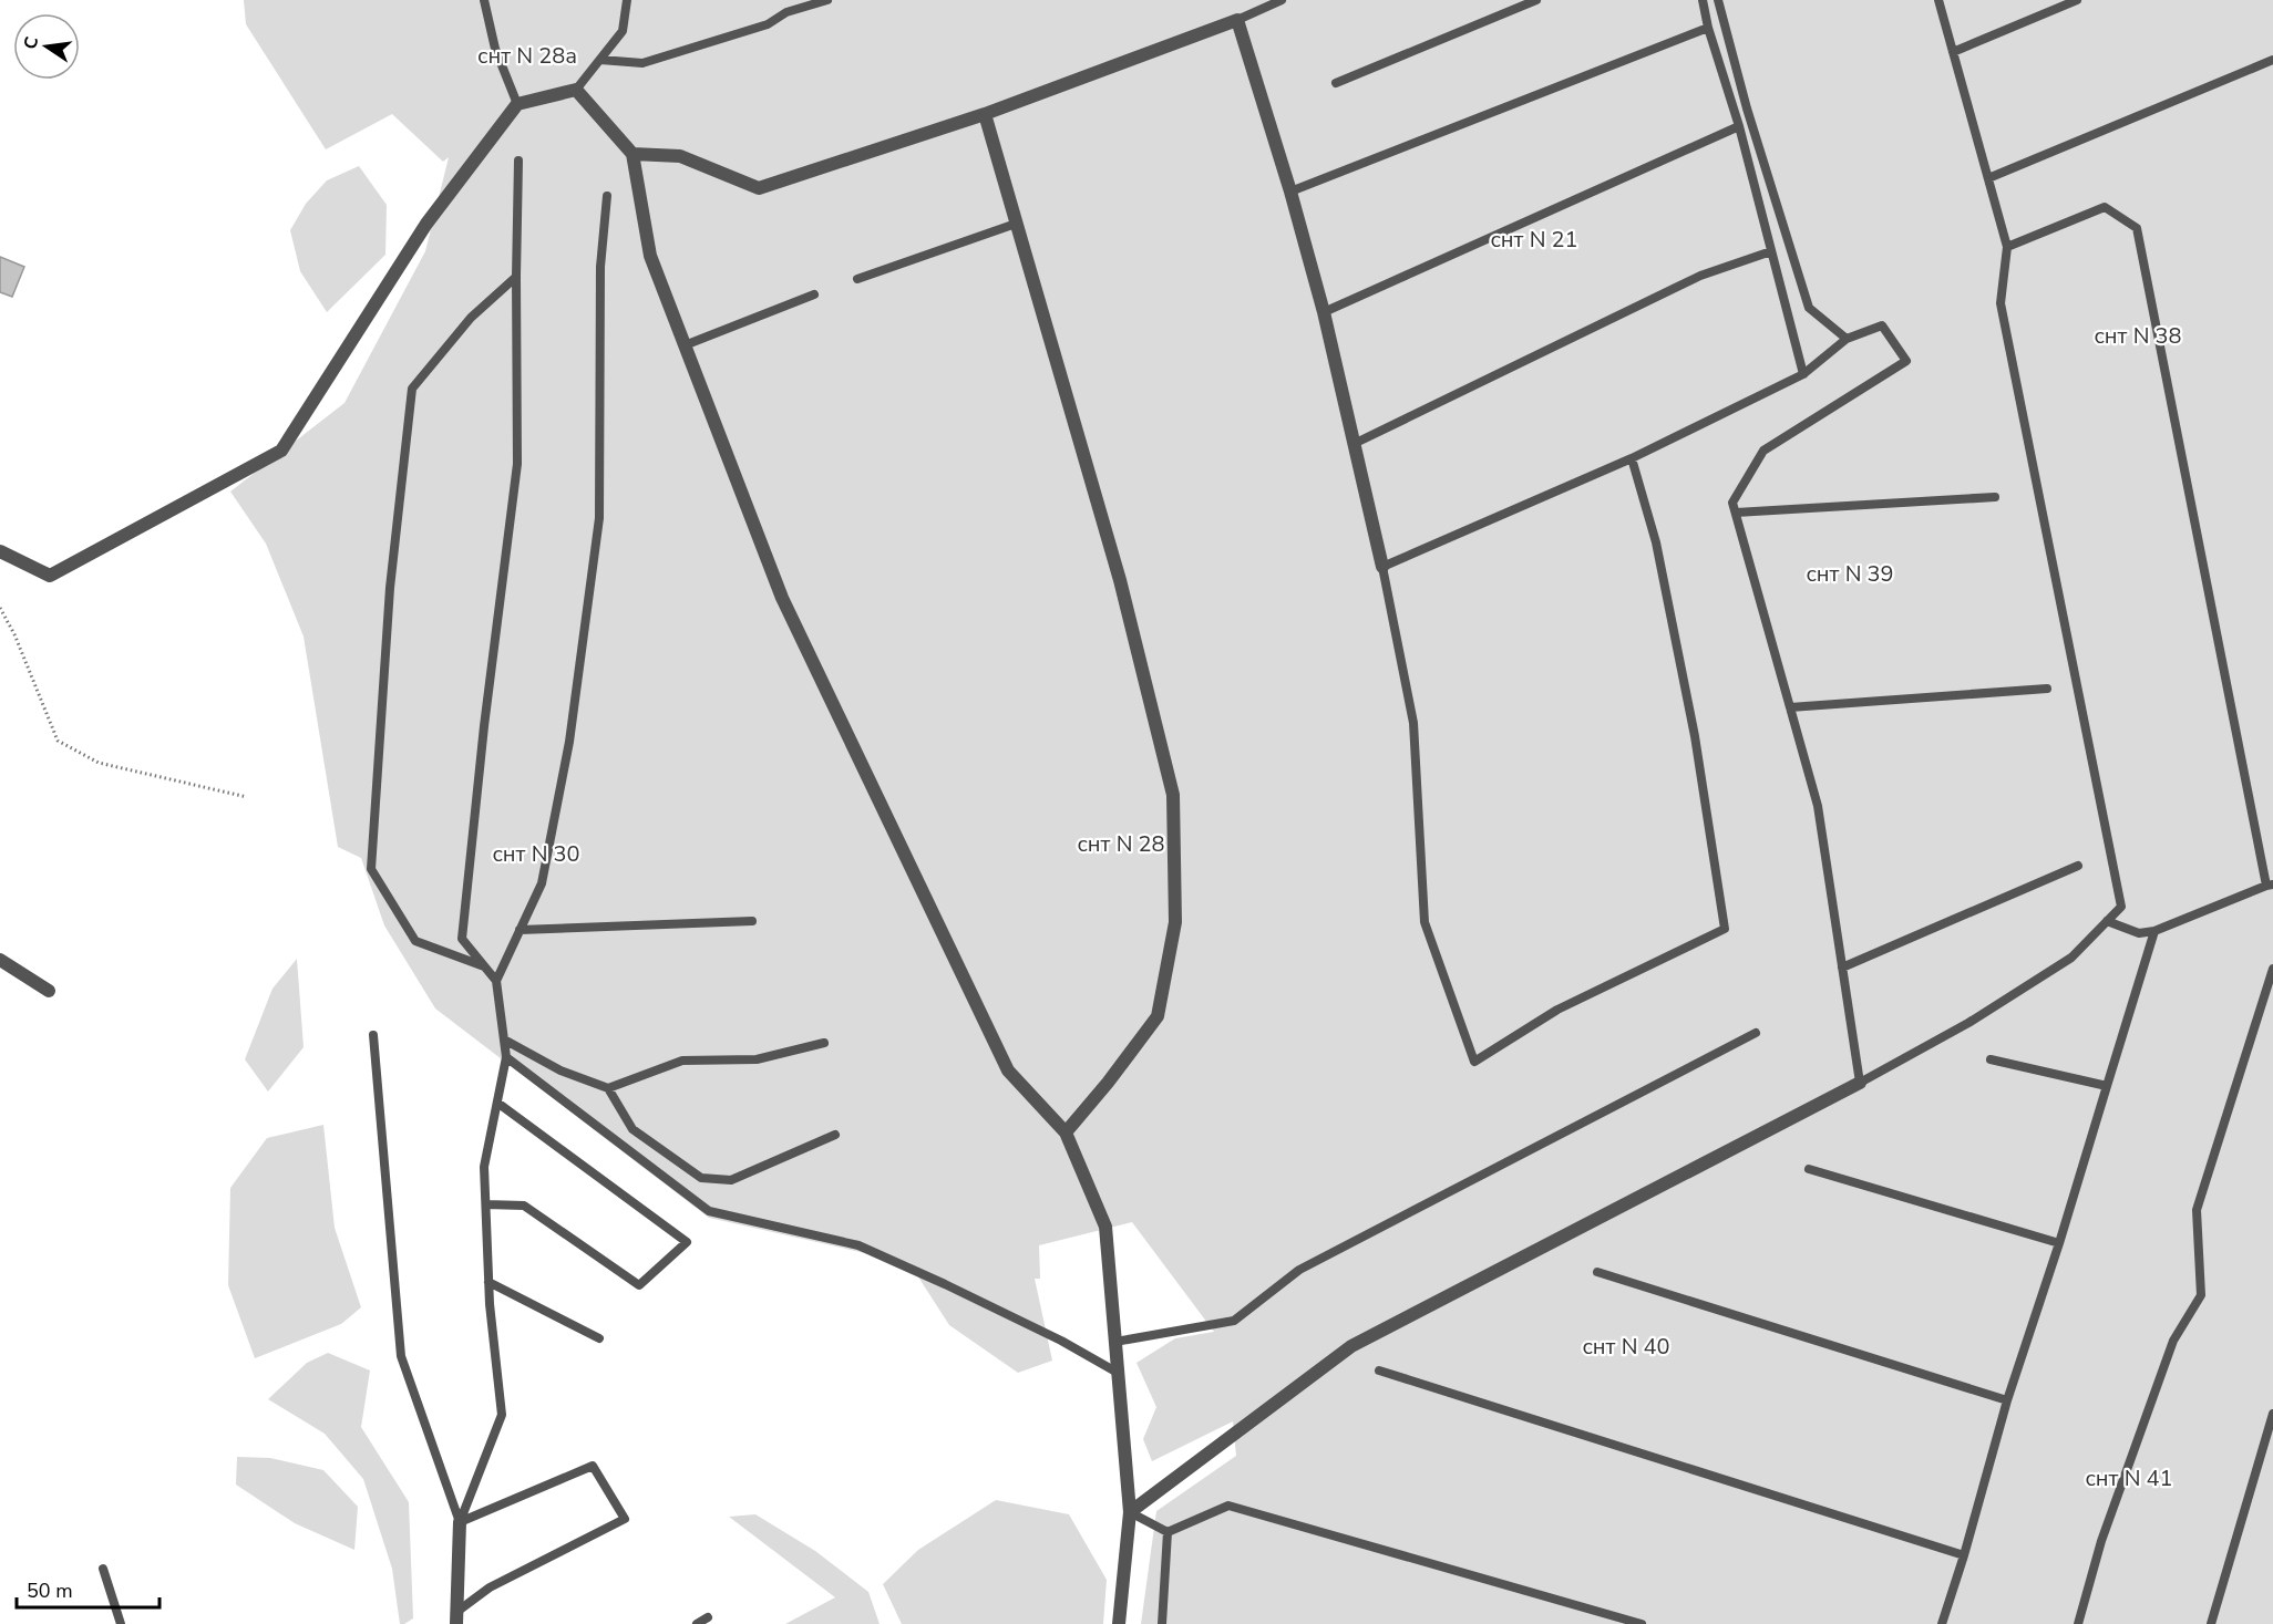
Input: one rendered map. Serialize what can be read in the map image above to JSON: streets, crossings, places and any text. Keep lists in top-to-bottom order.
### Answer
{
  "parks": [
    "снт N 28а",
    "снт N 21",
    "снт N 38",
    "снт N 39",
    "снт N 28",
    "снт N 30",
    "снт N 40",
    "снт N 41"
  ],
  "scale_bar": "50 m",
  "north": "left"
}
